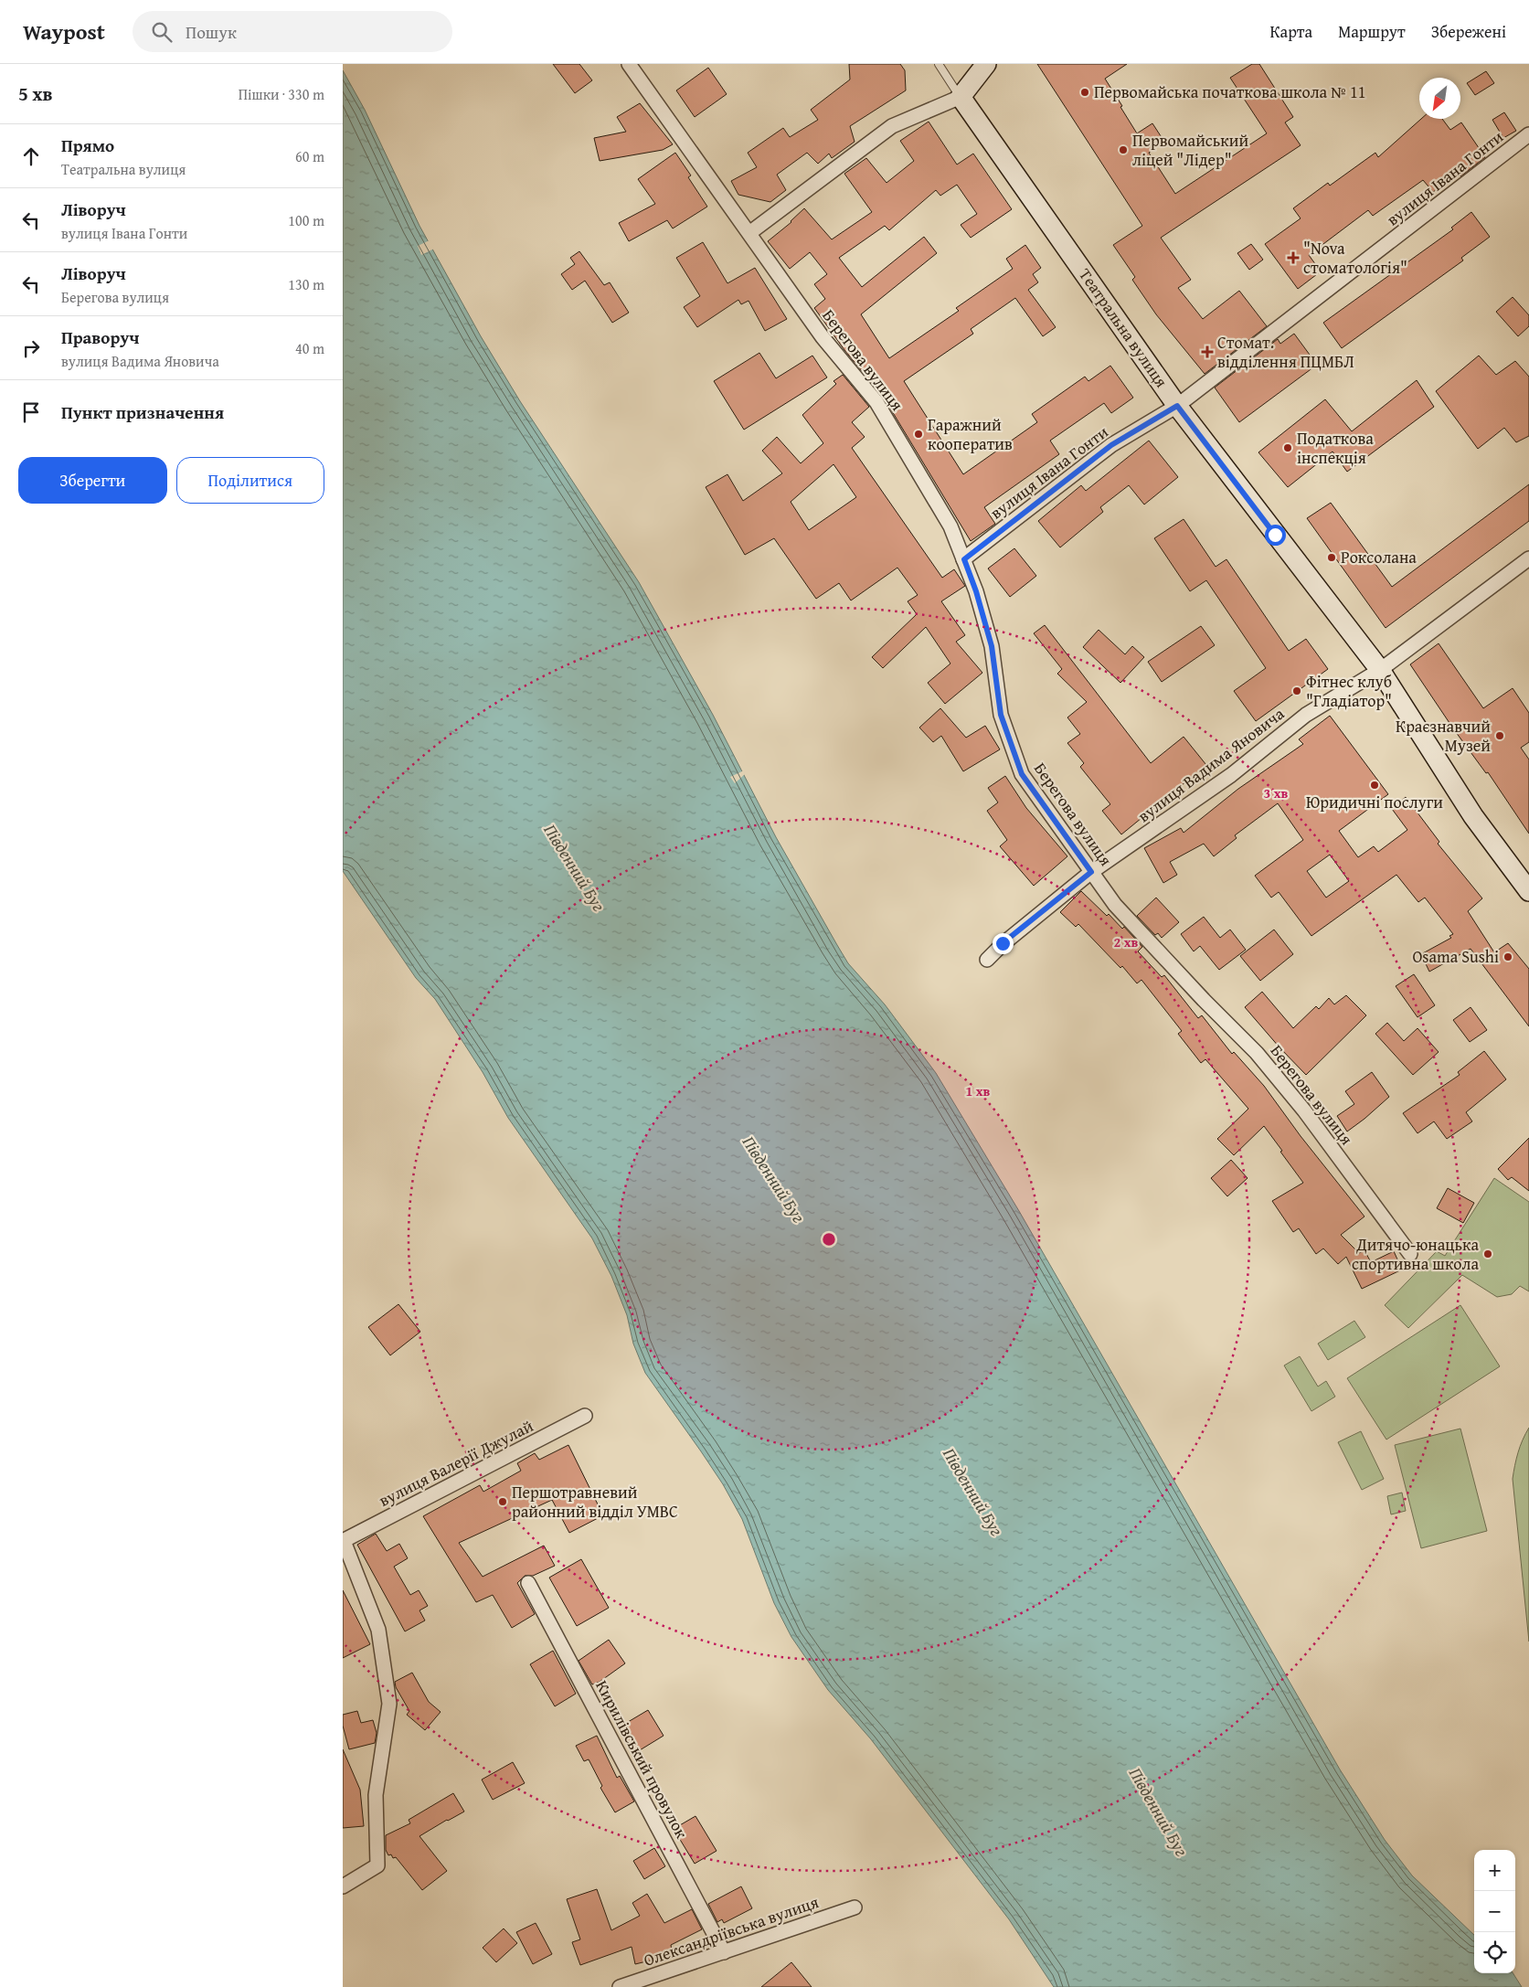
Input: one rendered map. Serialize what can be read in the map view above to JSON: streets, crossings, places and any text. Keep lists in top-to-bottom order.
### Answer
{
  "streets": {
    "street": [
      "вулиця Івана Гонти",
      "Театральна вулиця",
      "Берегова вулиця",
      "вулиця Вадима Яновича",
      "вулиця Валерії Джулай",
      "Кирилівський провулок",
      "Олександріївська вулиця"
    ]
  },
  "crossings": [
    ["вулиця Івана Гонти", "Театральна вулиця"],
    ["вулиця Івана Гонти", "Берегова вулиця"],
    ["Театральна вулиця", "вулиця Вадима Яновича"],
    ["Берегова вулиця", "вулиця Вадима Яновича"],
    ["Кирилівський провулок", "Олександріївська вулиця"]
  ],
  "water": ["Південний Буг"],
  "places": {
    "other": [
      "Первомайська початкова школа № 11",
      "Первомайський ліцей \"Лідер\"",
      "Гаражний кооператив",
      "Податкова інспекція",
      "Роксолана",
      "Фітнес клуб \"Гладіатор\"",
      "Краєзнавчий Музей",
      "Юридичні послуги",
      "Osama Sushi",
      "Дитячо-юнацька спортивна школа",
      "Першотравневий районний відділ УМВС"
    ],
    "health": ["\"Nova стоматологія\"", "Стомат. відділення ПЦМБЛ"]
  },
  "north": "bottom left",
  "page": {
    "header": "Waypost",
    "search": "Пошук",
    "nav": ["Карта", "Маршрут", "Збережені"],
    "heading": ["5 хв", "Пішки · 330 m"],
    "list": [
      ["Прямо", "Театральна вулиця", "60 m"],
      ["Ліворуч", "вулиця Івана Гонти", "100 m"],
      ["Ліворуч", "Берегова вулиця", "130 m"],
      ["Праворуч", "вулиця Вадима Яновича", "40 m"],
      "Пункт призначення"
    ],
    "buttons": ["Зберегти", "Поділитися"],
    "map_buttons": ["+", "−"]
  },
  "rings": ["3 хв", "2 хв", "1 хв"]
}
